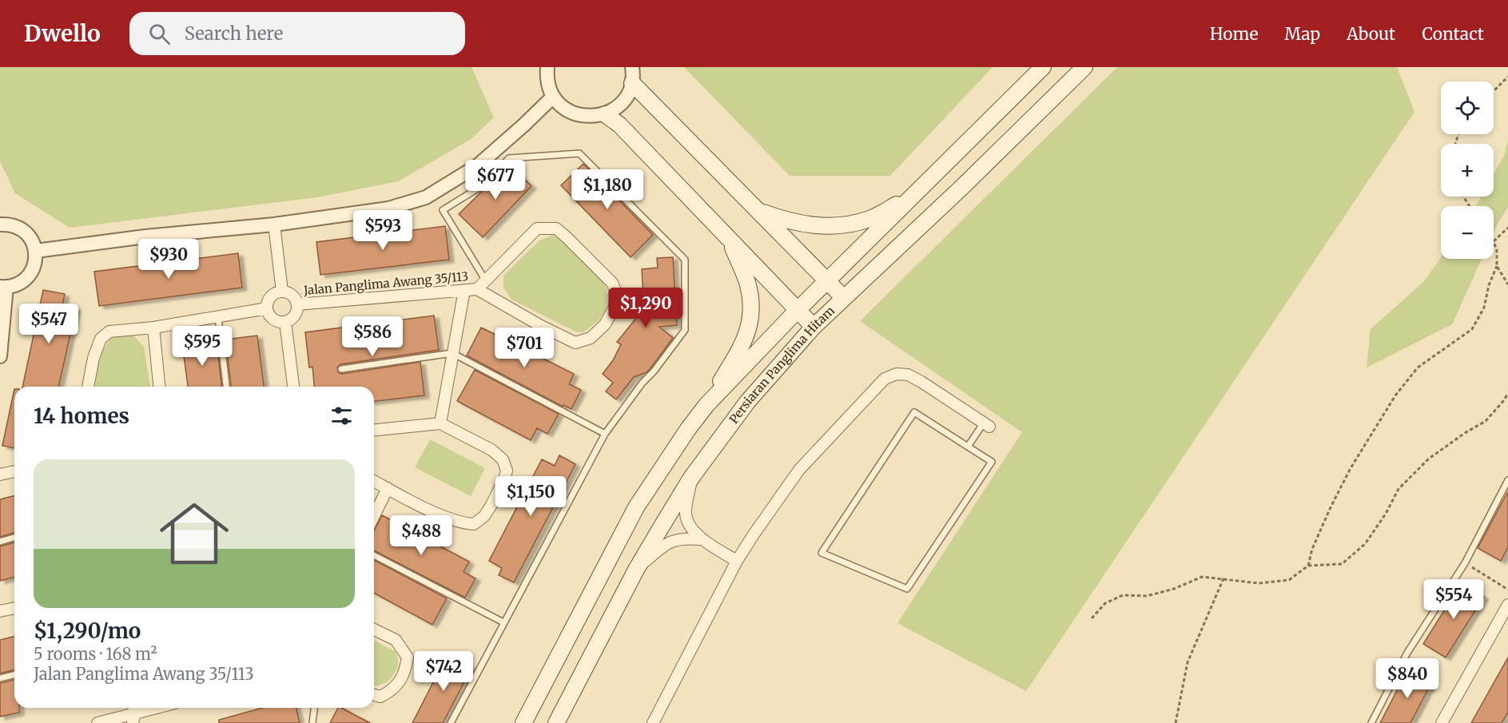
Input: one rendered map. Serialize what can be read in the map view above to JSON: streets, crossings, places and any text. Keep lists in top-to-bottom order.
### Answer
{
  "streets": {
    "main road": ["Persiaran Panglima Hitam"],
    "street": ["Jalan Panglima Awang 35/113"]
  },
  "page": {
    "header": "Dwello",
    "search": "Search here",
    "nav": [
      "Home",
      "Map",
      "About",
      "Contact"
    ],
    "map_buttons": ["+", "−"],
    "price": [
      "$677",
      "$1,180",
      "$593",
      "$930",
      "$1,290",
      "$547",
      "$586",
      "$595",
      "$701",
      "$1,150",
      "$488",
      "$554",
      "$742",
      "$840"
    ],
    "heading": "14 homes",
    "list": [
      {
        "name": "$1,290/mo",
        "note": "5 rooms · 168 m² · Jalan Panglima Awang 35/113"
      }
    ]
  }
}
